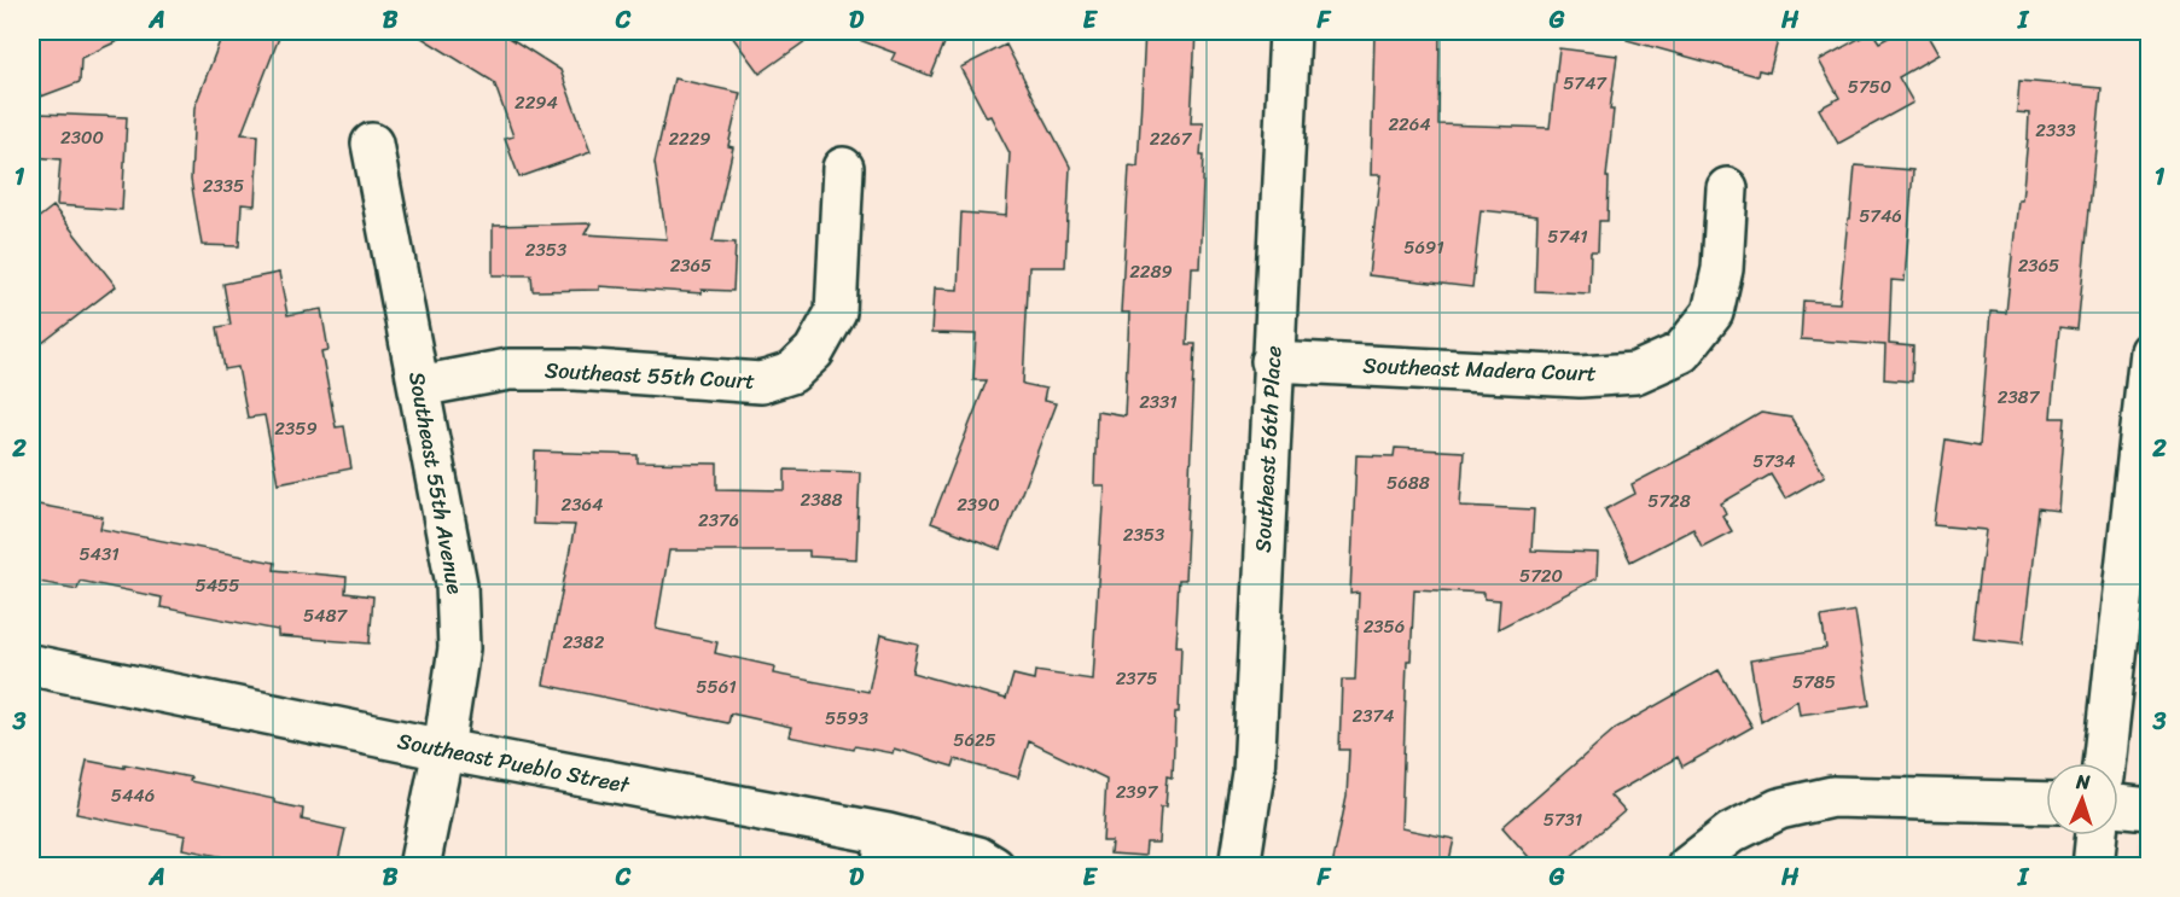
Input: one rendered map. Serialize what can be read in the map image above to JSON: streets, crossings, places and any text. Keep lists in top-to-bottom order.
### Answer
{
  "streets": {
    "street": [
      "Southeast Madera Court",
      "Southeast 55th Court",
      "Southeast 56th Place",
      "Southeast 55th Avenue",
      "Southeast Pueblo Street"
    ]
  },
  "crossings": [
    ["Southeast Madera Court", "Southeast 56th Place"],
    ["Southeast 55th Court", "Southeast 55th Avenue"],
    ["Southeast 55th Avenue", "Southeast Pueblo Street"]
  ],
  "house_numbers": [
    "5747",
    "5750",
    "2294",
    "2264",
    "2333",
    "2300",
    "2229",
    "2267",
    "2335",
    "5746",
    "5741",
    "5691",
    "2353",
    "2365",
    "2365",
    "2289",
    "2387",
    "2331",
    "2359",
    "5734",
    "5688",
    "2388",
    "5728",
    "2364",
    "2390",
    "2376",
    "2353",
    "5431",
    "5720",
    "5455",
    "5487",
    "2356",
    "2382",
    "2375",
    "5785",
    "5561",
    "2374",
    "5593",
    "5625",
    "2397",
    "5446",
    "5731"
  ],
  "north": "top",
  "grid": {
    "columns": [
      "A",
      "B",
      "C",
      "D",
      "E",
      "F",
      "G",
      "H",
      "I"
    ],
    "rows": ["1", "2", "3"]
  }
}
